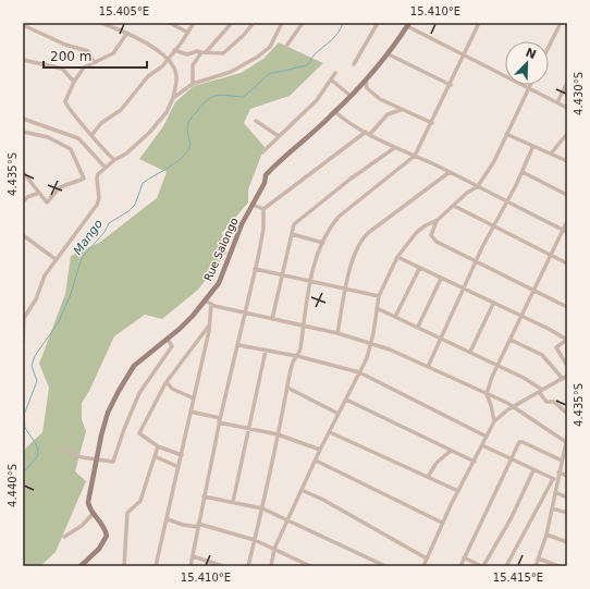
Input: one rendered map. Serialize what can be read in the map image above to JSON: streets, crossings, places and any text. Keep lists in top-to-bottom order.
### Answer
{
  "streets": {
    "street": ["Rue Salongo"]
  },
  "water": ["Mango"],
  "scale_bar": "200 m",
  "north": "top right",
  "coordinates": [
    "15.405°E",
    "15.410°E",
    "4.430°S",
    "4.435°S",
    "4.440°S",
    "15.415°E"
  ]
}
